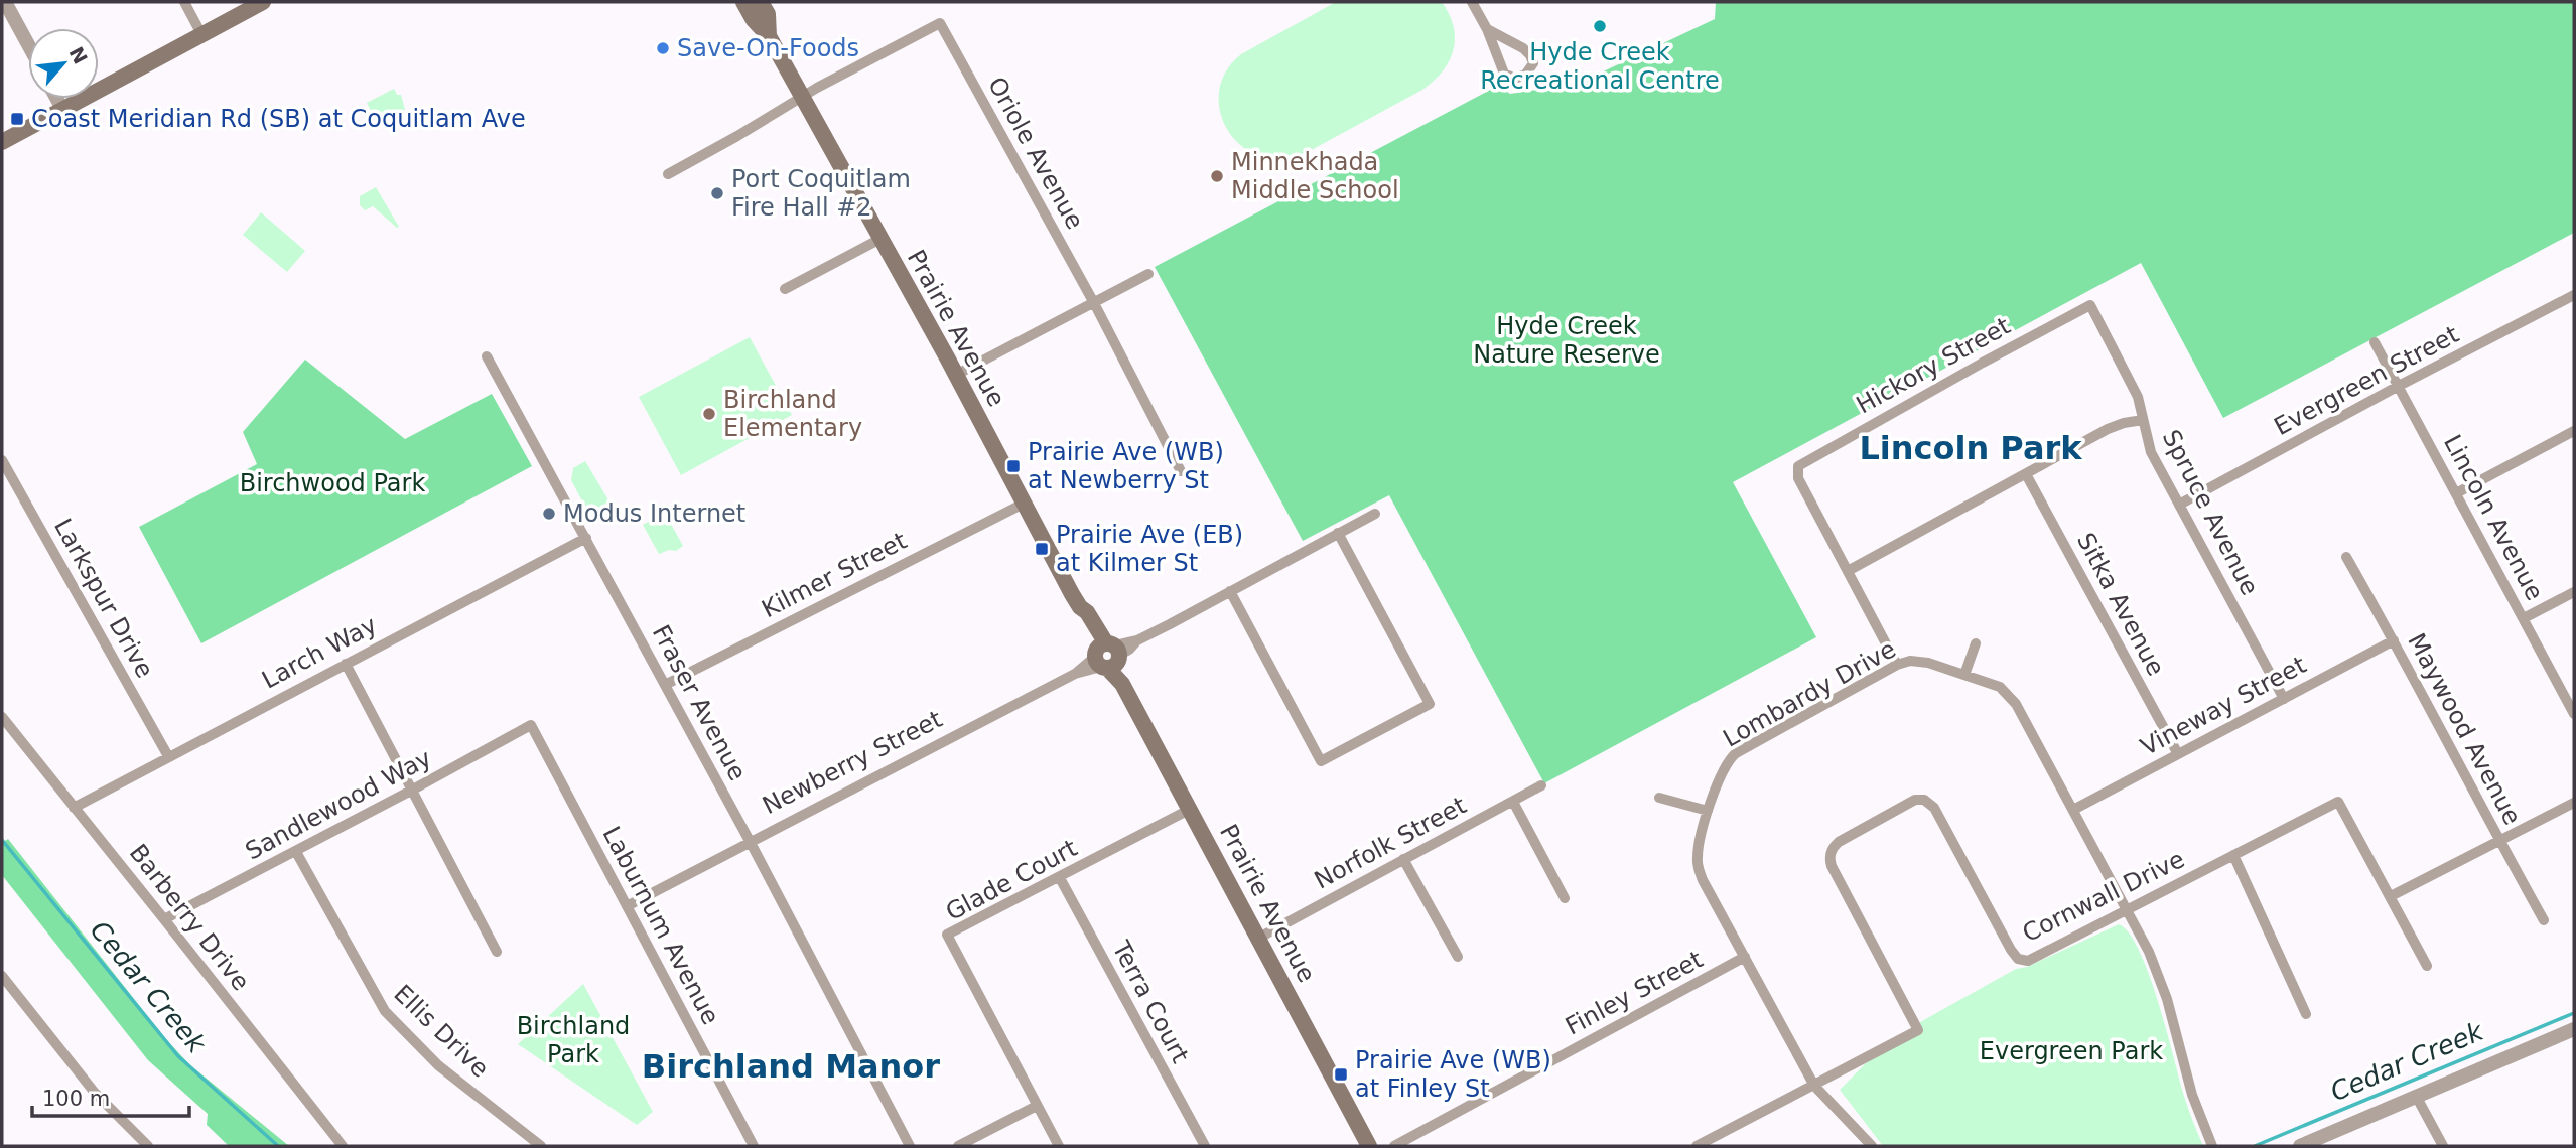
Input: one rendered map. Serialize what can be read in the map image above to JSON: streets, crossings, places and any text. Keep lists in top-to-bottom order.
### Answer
{
  "streets": {
    "main road": ["Prairie Avenue"],
    "street": [
      "Oriole Avenue",
      "Hickory Street",
      "Evergreen Street",
      "Spruce Avenue",
      "Lincoln Avenue",
      "Kilmer Street",
      "Larkspur Drive",
      "Sitka Avenue",
      "Larch Way",
      "Lombardy Drive",
      "Fraser Avenue",
      "Vineway Street",
      "Maywood Avenue",
      "Newberry Street",
      "Sandlewood Way",
      "Norfolk Street",
      "Glade Court",
      "Cornwall Drive",
      "Barberry Drive",
      "Laburnum Avenue",
      "Finley Street",
      "Terra Court",
      "Ellis Drive"
    ]
  },
  "crossings": [
    ["Oriole Avenue", "Prairie Avenue"],
    ["Prairie Avenue", "Kilmer Street"],
    ["Prairie Avenue", "Newberry Street"],
    ["Prairie Avenue", "Norfolk Street"],
    ["Prairie Avenue", "Glade Court"],
    ["Hickory Street", "Spruce Avenue"],
    ["Evergreen Street", "Spruce Avenue"],
    ["Evergreen Street", "Lincoln Avenue"],
    ["Spruce Avenue", "Vineway Street"],
    ["Kilmer Street", "Fraser Avenue"],
    ["Larkspur Drive", "Larch Way"],
    ["Sitka Avenue", "Vineway Street"],
    ["Larch Way", "Fraser Avenue"],
    ["Larch Way", "Barberry Drive"],
    ["Lombardy Drive", "Vineway Street"],
    ["Lombardy Drive", "Cornwall Drive"],
    ["Lombardy Drive", "Finley Street"],
    ["Fraser Avenue", "Newberry Street"],
    ["Vineway Street", "Maywood Avenue"],
    ["Newberry Street", "Laburnum Avenue"],
    ["Sandlewood Way", "Barberry Drive"],
    ["Sandlewood Way", "Laburnum Avenue"],
    ["Sandlewood Way", "Ellis Drive"],
    ["Glade Court", "Terra Court"]
  ],
  "districts": ["Lincoln Park", "Birchland Manor"],
  "water": ["Cedar Creek"],
  "parks": [
    "Hyde Creek Nature Reserve",
    "Birchwood Park",
    "Birchland Park",
    "Evergreen Park"
  ],
  "places": {
    "other": [
      "Hyde Creek Recreational Centre",
      "Save-On-Foods",
      "Minnekhada Middle School",
      "Port Coquitlam Fire Hall #2",
      "Birchland Elementary",
      "Modus Internet"
    ],
    "transit": [
      "Coast Meridian Rd (SB) at Coquitlam Ave",
      "Prairie Ave (WB) at Newberry St",
      "Prairie Ave (EB) at Kilmer St",
      "Prairie Ave (WB) at Finley St"
    ]
  },
  "scale_bar": "100 m",
  "north": "top right"
}
